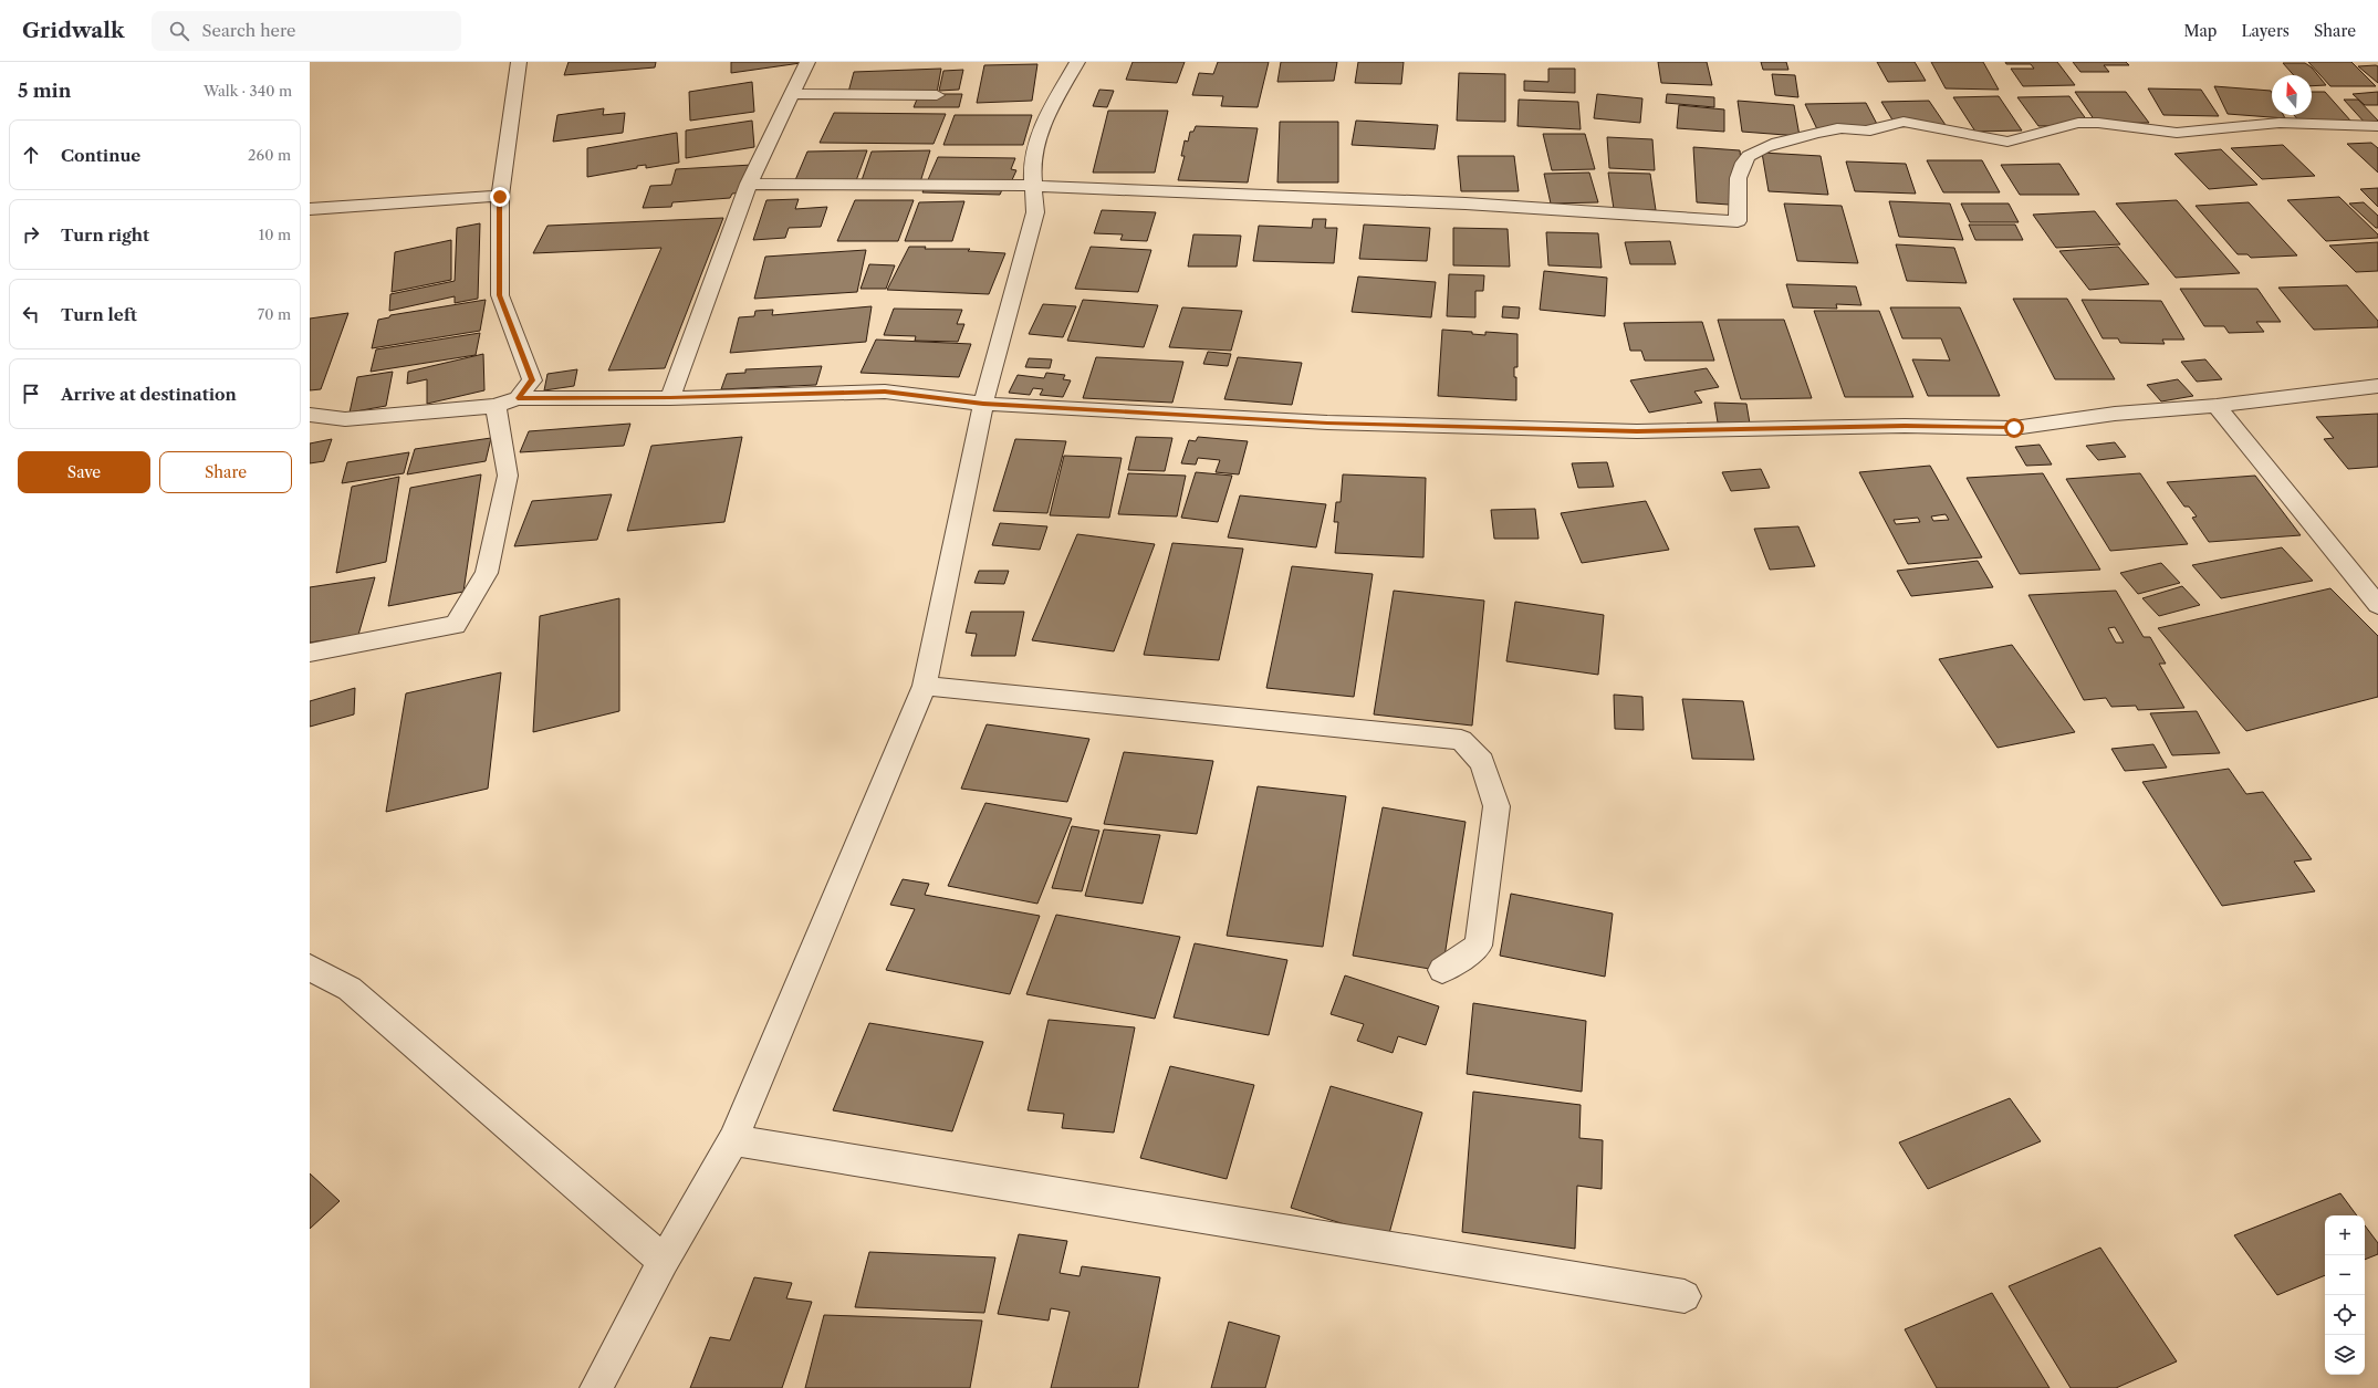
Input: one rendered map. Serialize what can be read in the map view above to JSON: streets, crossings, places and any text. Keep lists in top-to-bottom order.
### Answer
{
  "north": "top",
  "page": {
    "header": "Gridwalk",
    "search": "Search here",
    "nav": ["Map", "Layers", "Share"],
    "heading": ["5 min", "Walk · 340 m"],
    "list": [
      ["Continue", "260 m"],
      ["Turn right", "10 m"],
      ["Turn left", "70 m"],
      "Arrive at destination"
    ],
    "buttons": ["Save", "Share"],
    "map_buttons": ["+", "−"]
  }
}
